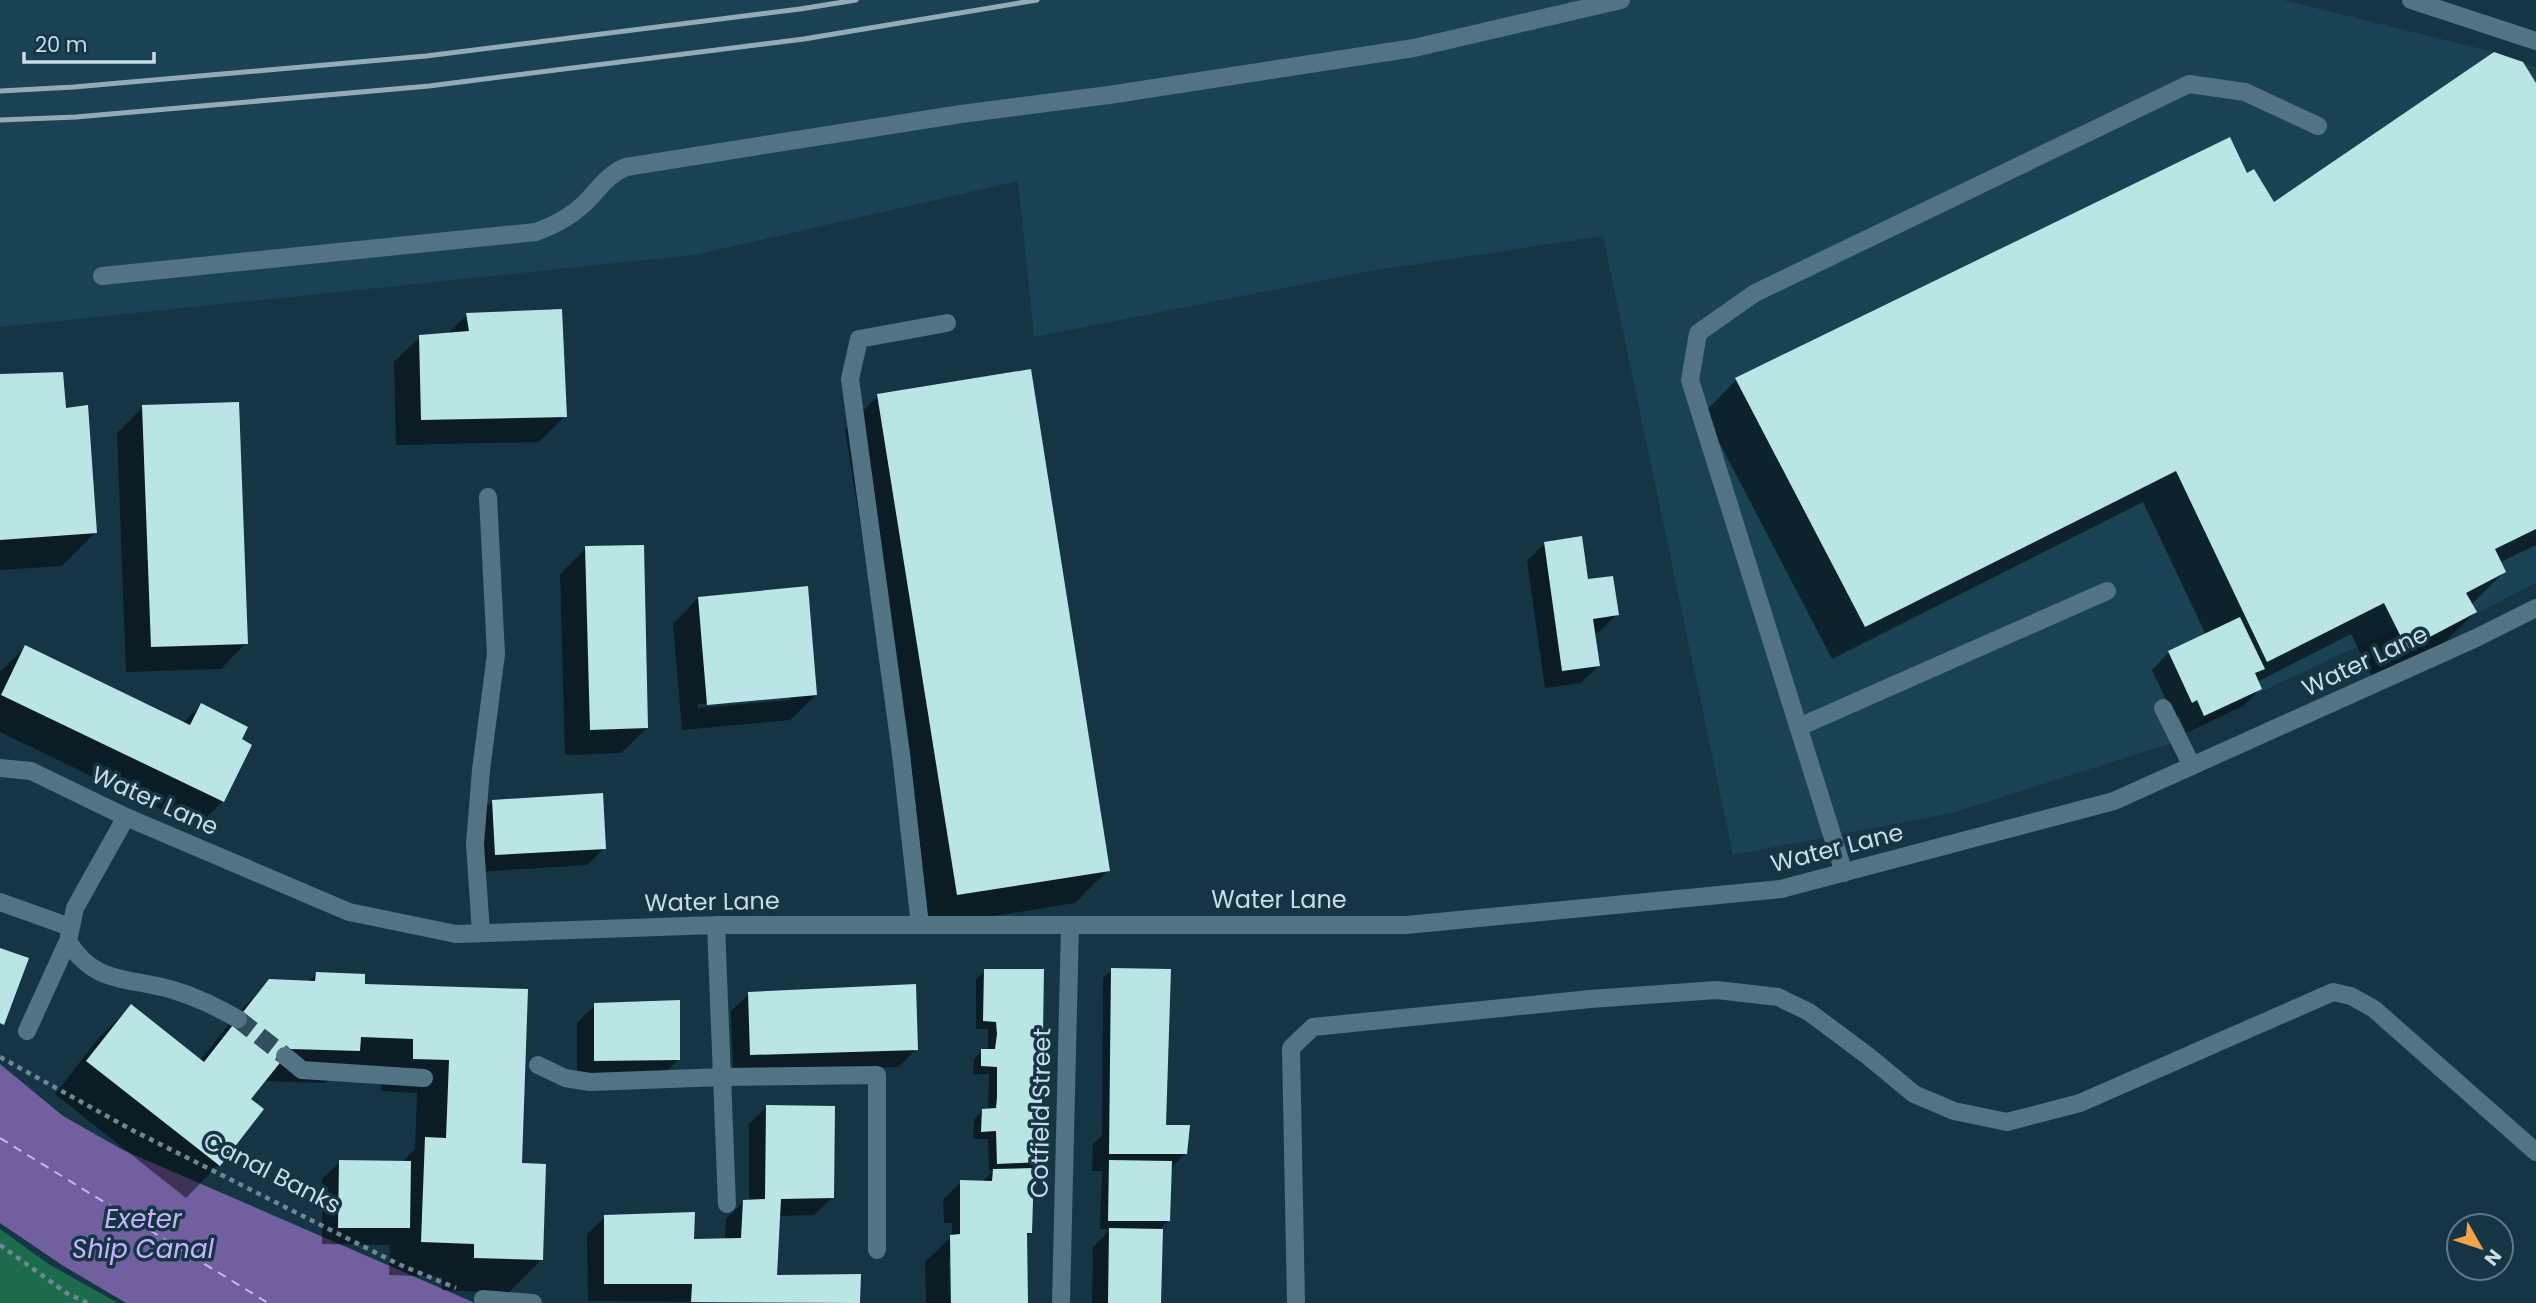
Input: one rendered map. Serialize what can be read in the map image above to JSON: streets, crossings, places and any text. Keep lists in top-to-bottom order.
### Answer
{
  "streets": {
    "street": ["Water Lane", "Cotfield Street"],
    "path": ["Canal Banks"]
  },
  "crossings": [
    ["Water Lane", "Cotfield Street"]
  ],
  "water": ["Exeter Ship Canal"],
  "scale_bar": "20 m",
  "north": "bottom right"
}
